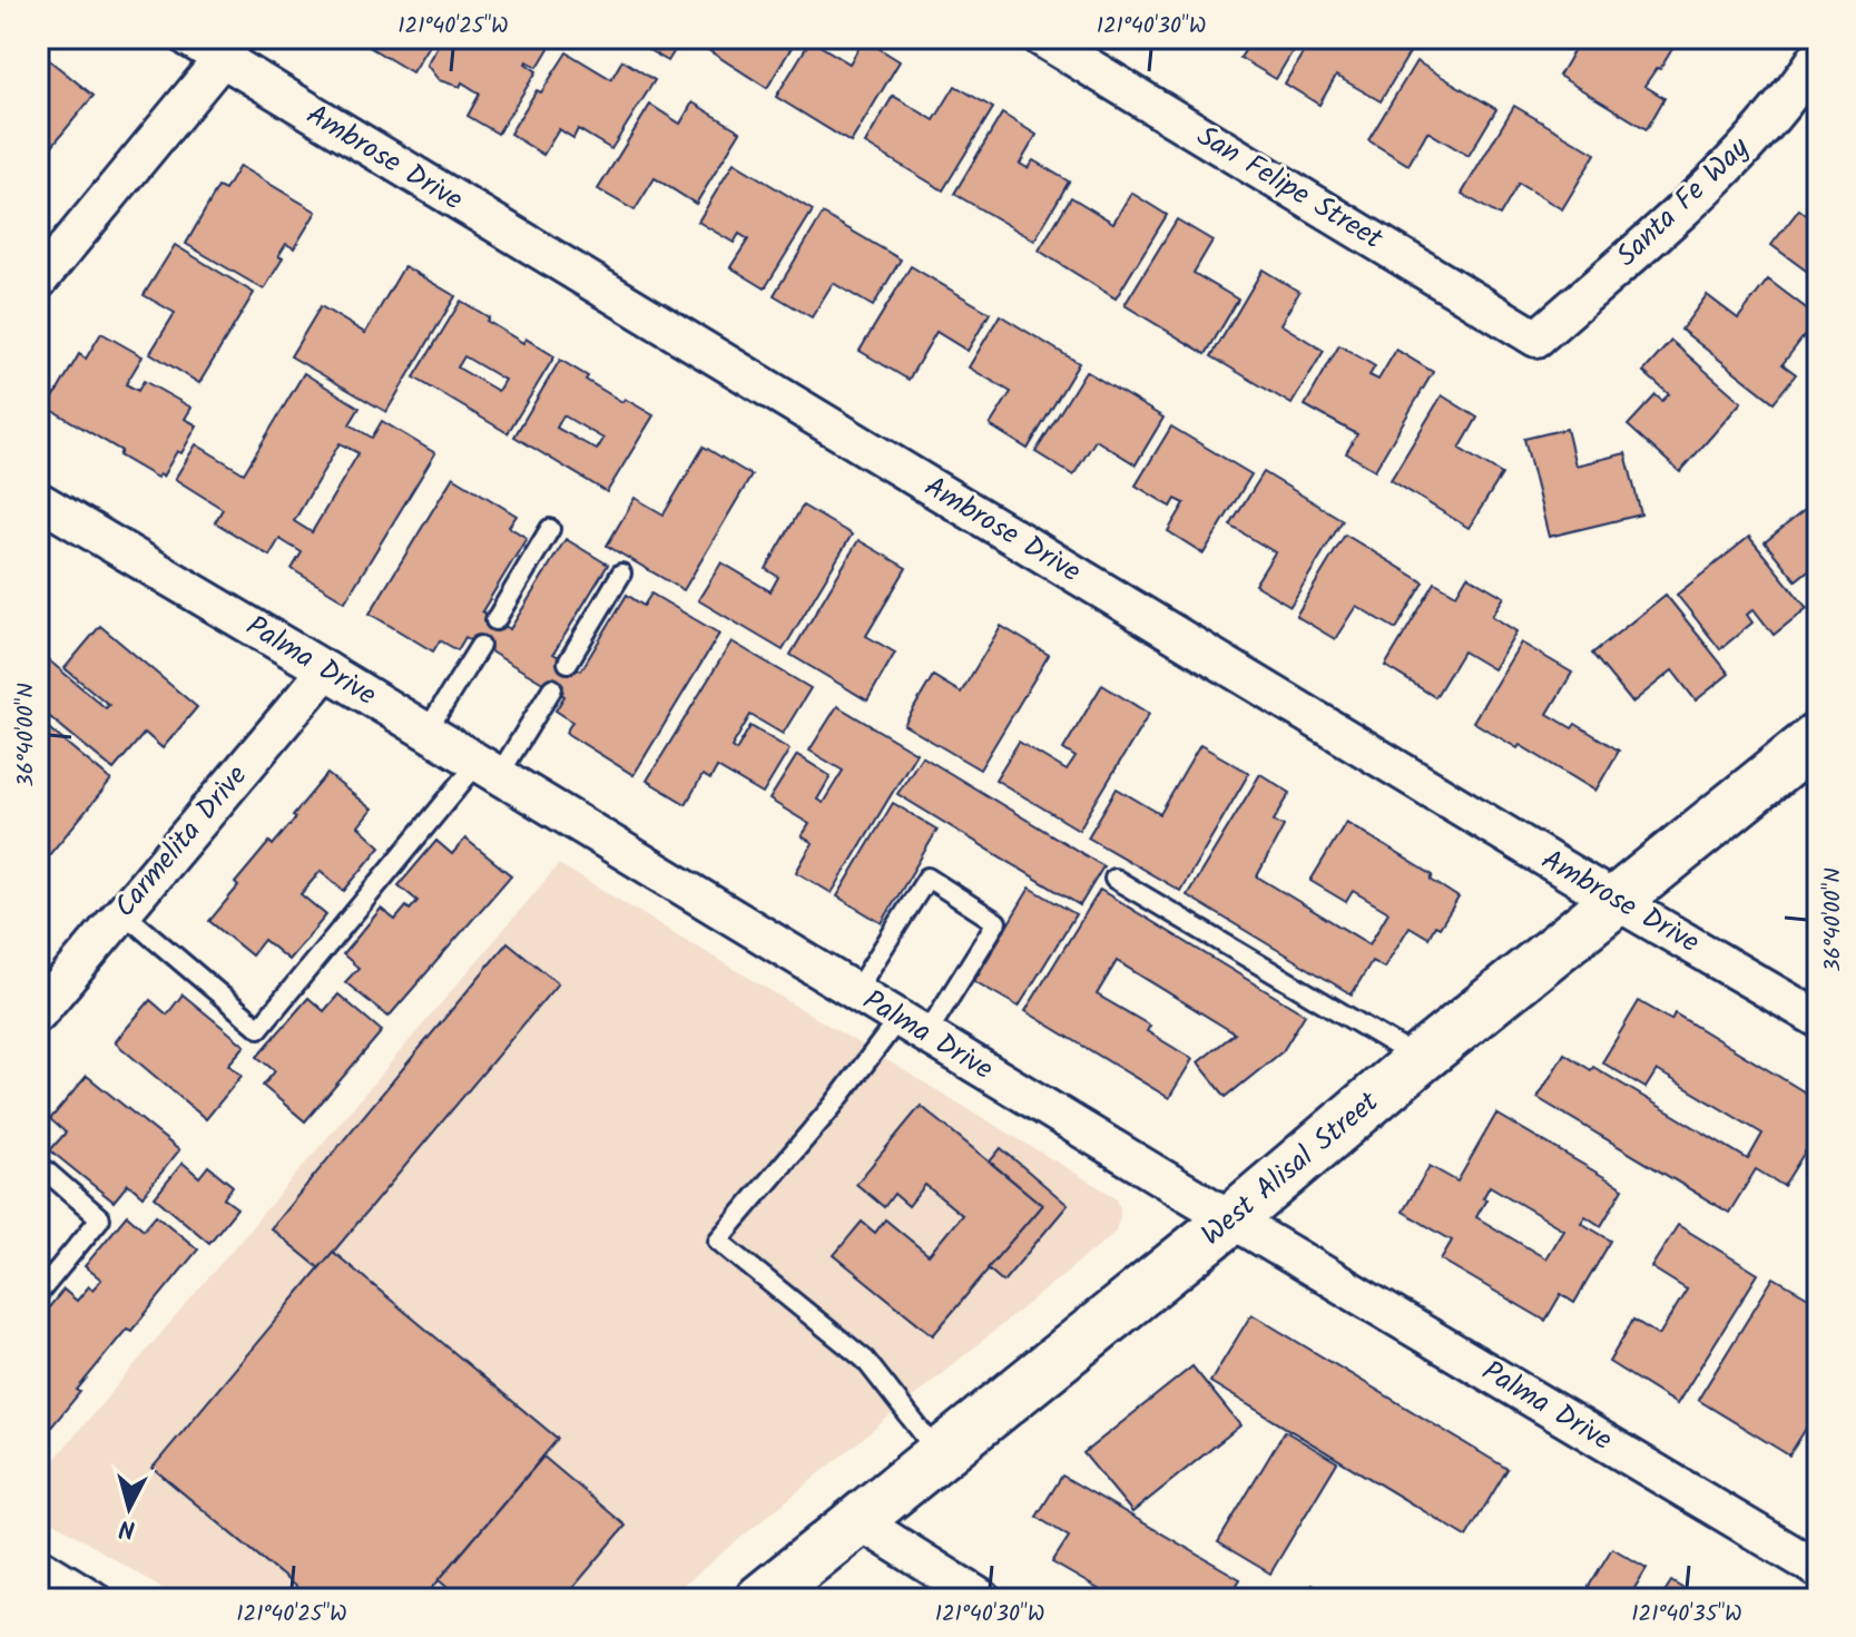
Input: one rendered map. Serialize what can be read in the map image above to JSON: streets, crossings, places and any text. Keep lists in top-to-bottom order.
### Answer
{
  "streets": {
    "main road": ["West Alisal Street"],
    "street": [
      "Ambrose Drive",
      "San Felipe Street",
      "Santa Fe Way",
      "Palma Drive",
      "Carmelita Drive"
    ]
  },
  "crossings": [
    ["Ambrose Drive", "West Alisal Street"],
    ["San Felipe Street", "Santa Fe Way"],
    ["Palma Drive", "Carmelita Drive"],
    ["Palma Drive", "West Alisal Street"]
  ],
  "north": "bottom",
  "coordinates": [
    "121°40'25\"W",
    "121°40'30\"W",
    "36°40'00\"N",
    "121°40'35\"W"
  ]
}
